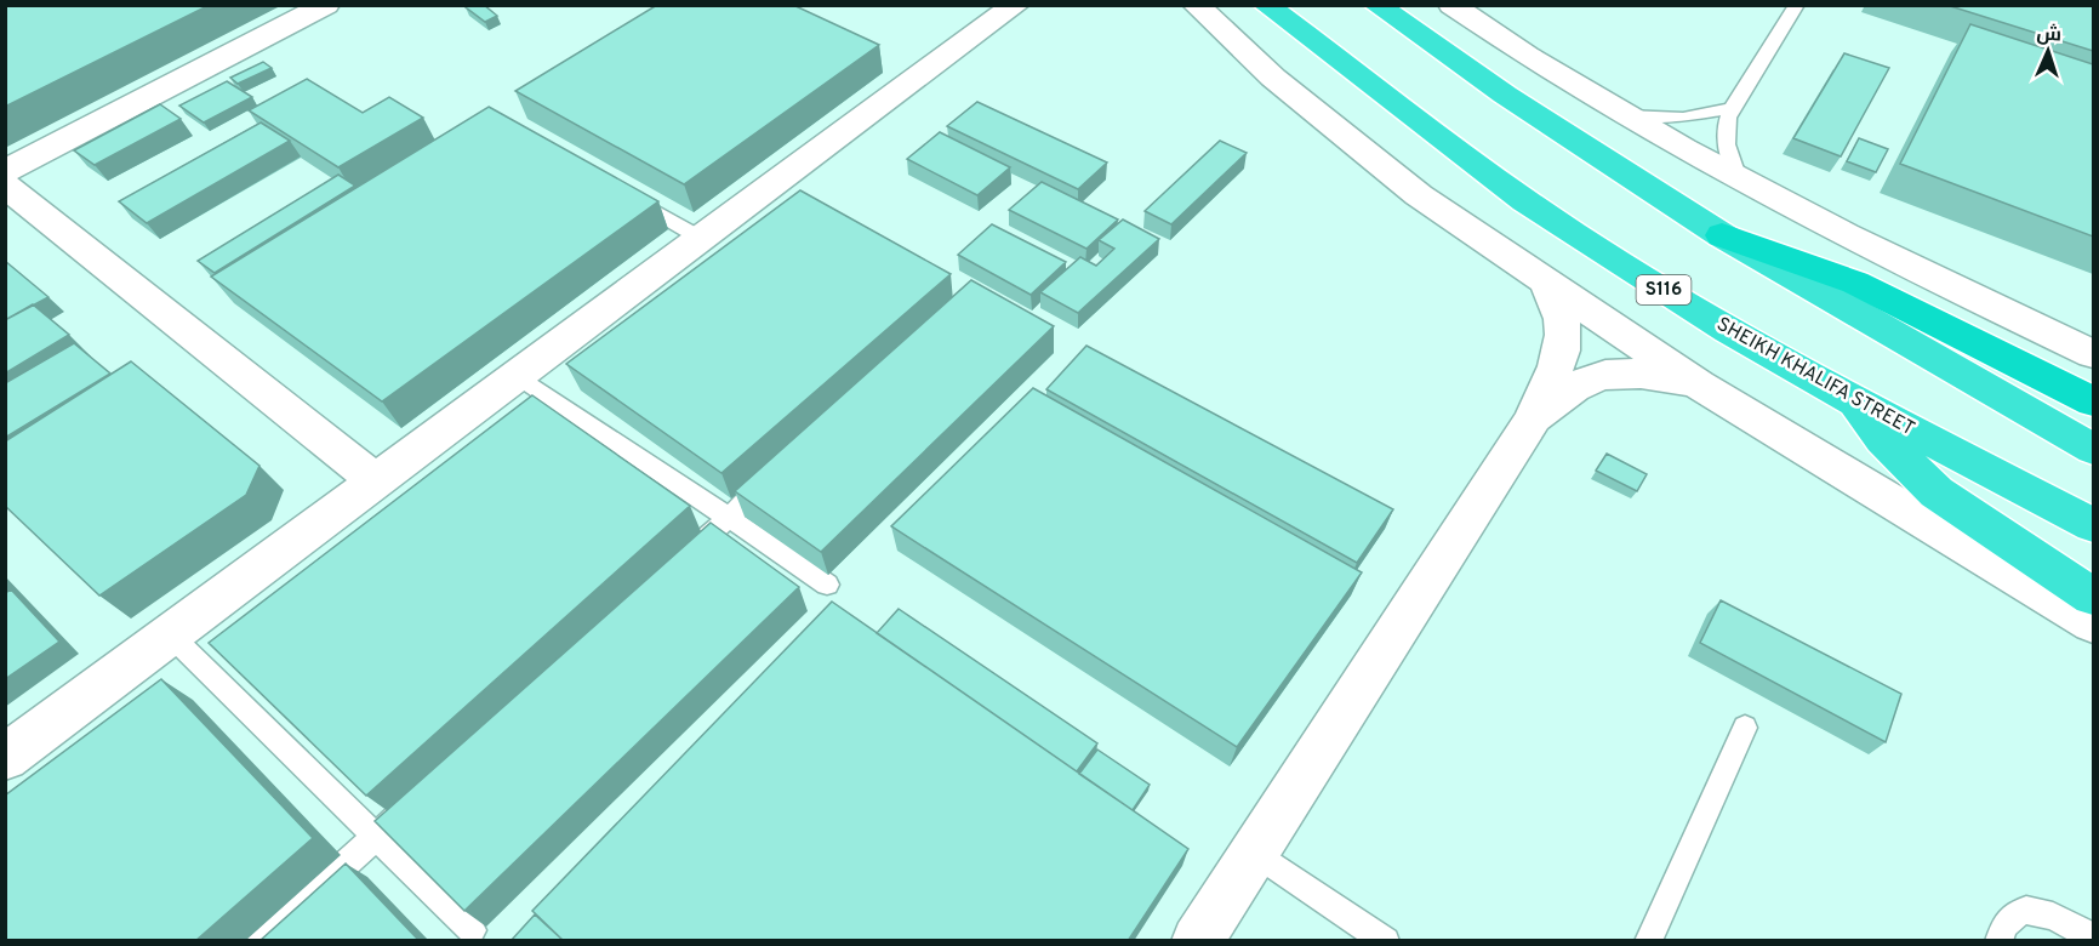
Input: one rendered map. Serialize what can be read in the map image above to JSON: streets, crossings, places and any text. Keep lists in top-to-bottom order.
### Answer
{
  "streets": {
    "highway": ["S116", "SHEIKH KHALIFA STREET"]
  },
  "north": "top"
}
